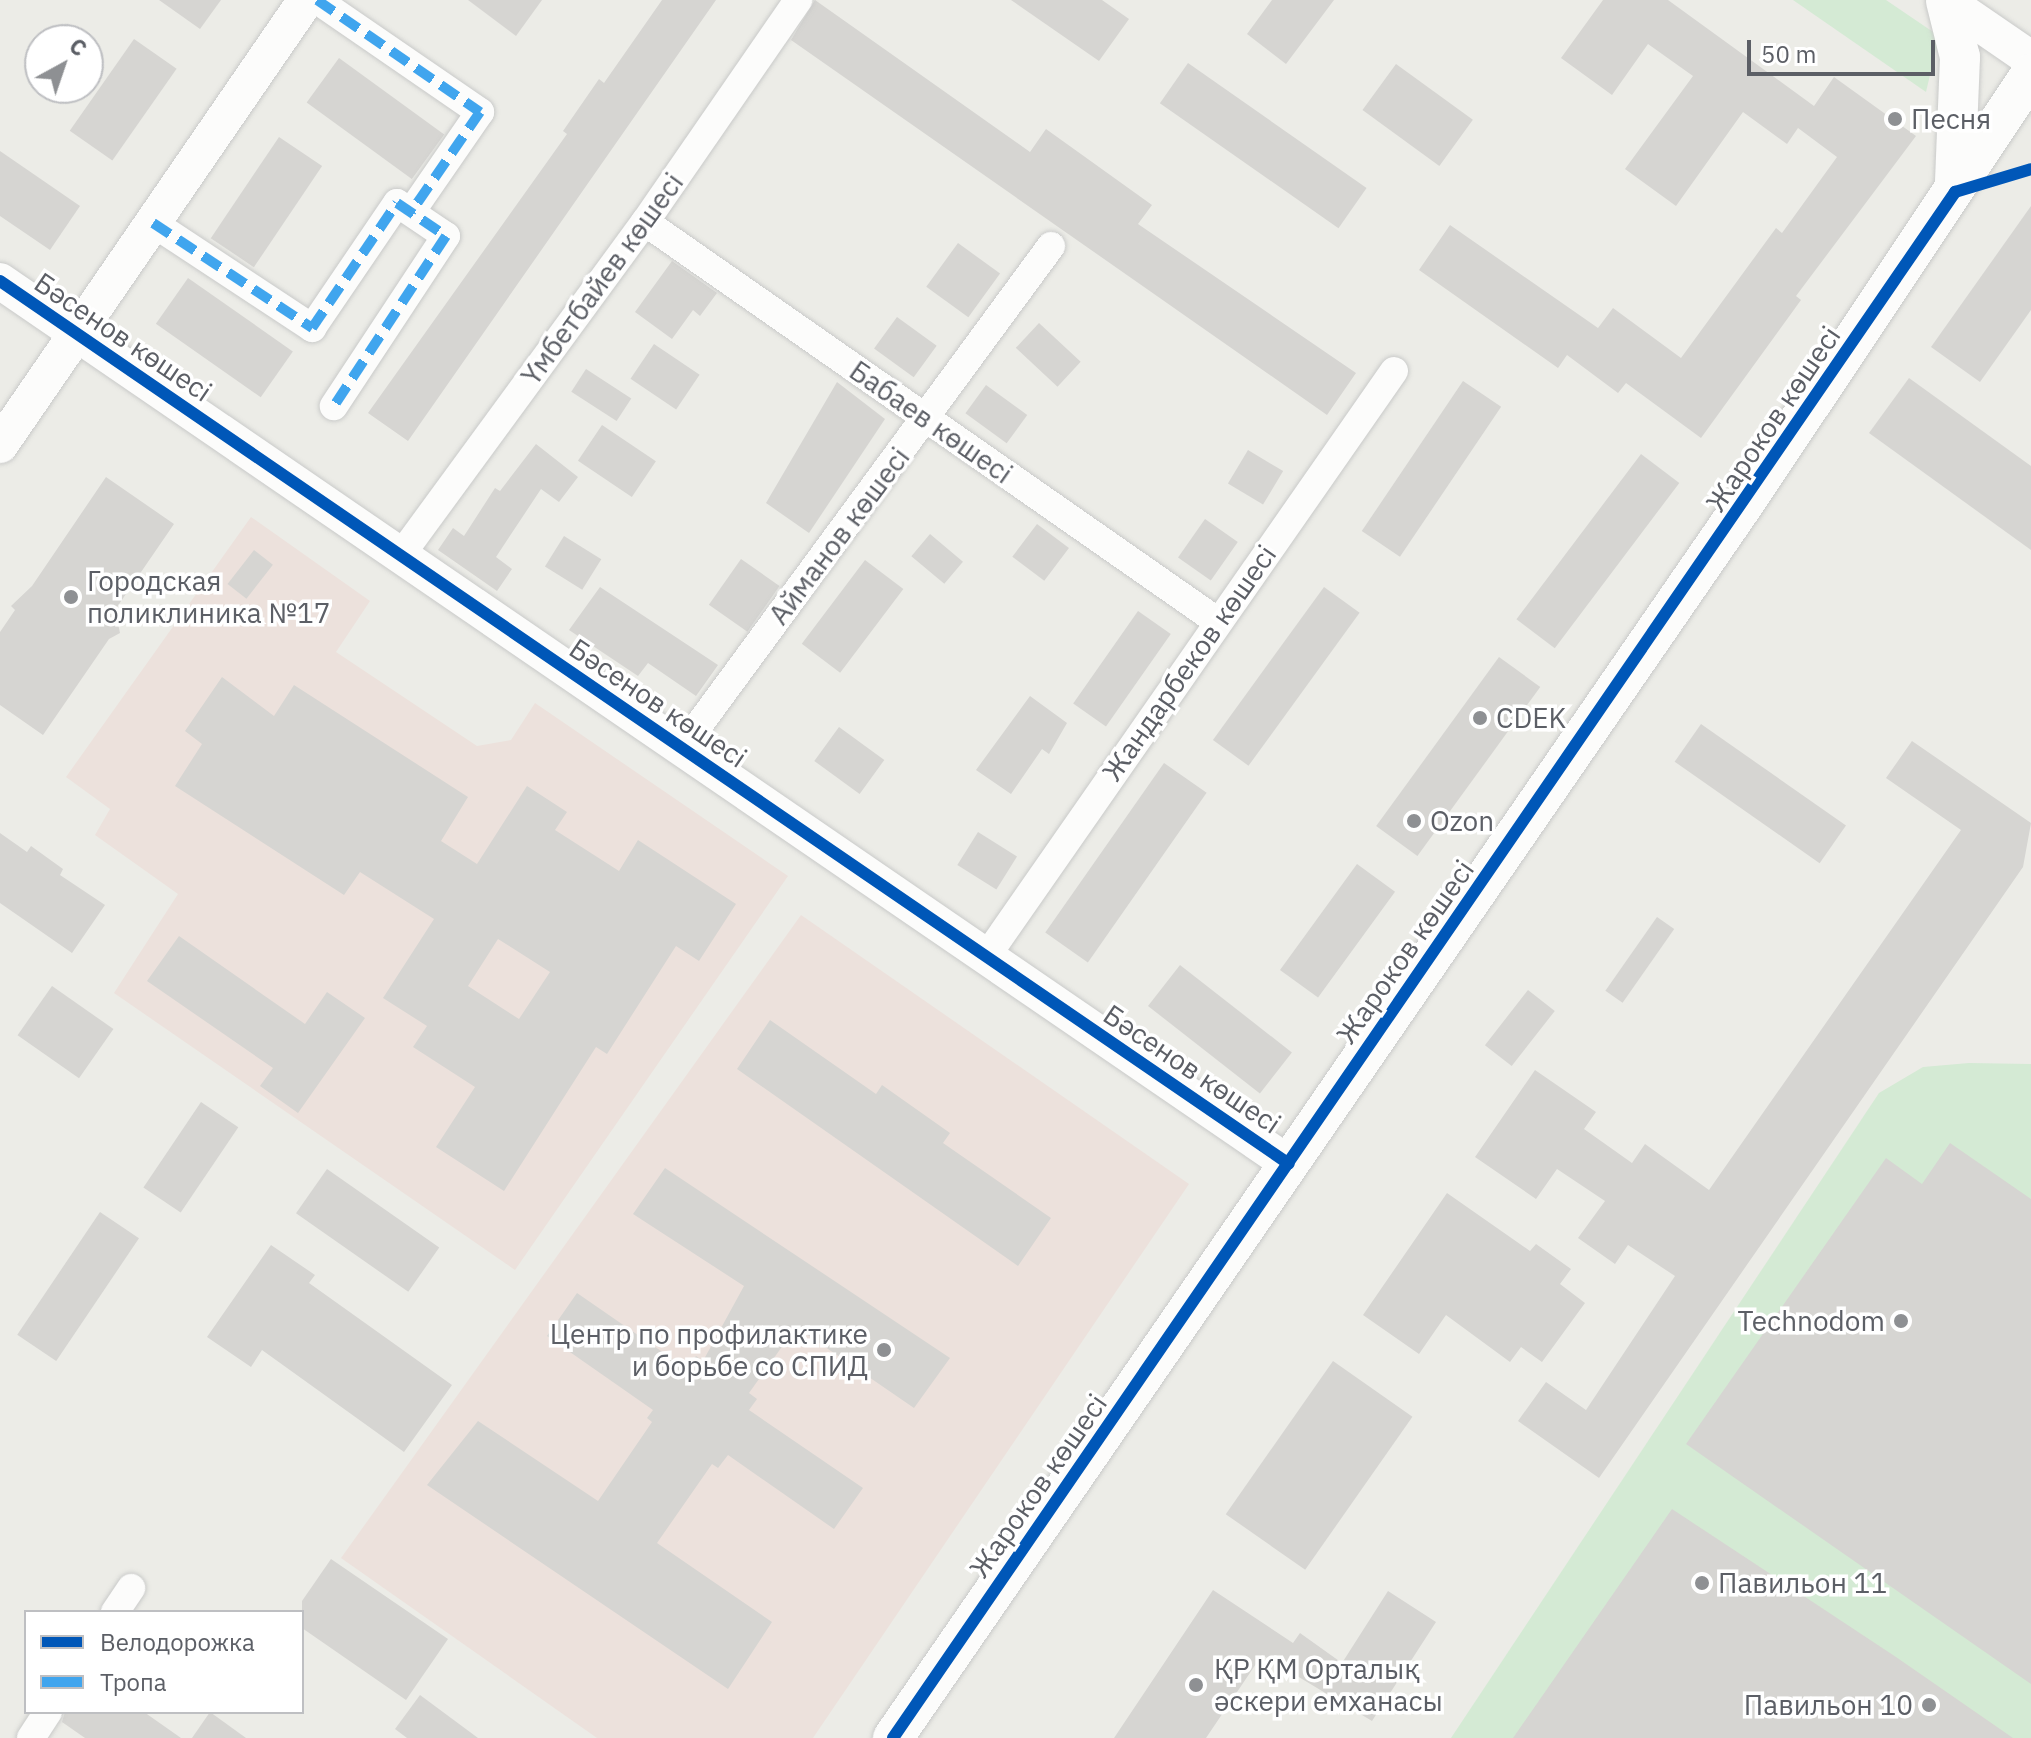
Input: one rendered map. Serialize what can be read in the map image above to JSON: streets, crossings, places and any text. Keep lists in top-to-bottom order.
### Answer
{
  "streets": {
    "main road": ["Жароков көшесі"],
    "street": [
      "Үмбетбайев көшесі",
      "Бәсенов көшесі",
      "Бабаев көшесі",
      "Айманов көшесі",
      "Жандарбеков көшесі"
    ]
  },
  "crossings": [
    ["Үмбетбайев көшесі", "Бәсенов көшесі"],
    ["Үмбетбайев көшесі", "Бабаев көшесі"],
    ["Бәсенов көшесі", "Жароков көшесі"],
    ["Бәсенов көшесі", "Айманов көшесі"],
    ["Бәсенов көшесі", "Жандарбеков көшесі"],
    ["Бабаев көшесі", "Айманов көшесі"],
    ["Бабаев көшесі", "Жандарбеков көшесі"]
  ],
  "places": [
    "Песня",
    "Городская поликлиника №17",
    "CDEK",
    "Ozon",
    "Technodom",
    "Центр по профилактике и борьбе со СПИД",
    "Павильон 11",
    "ҚР ҚМ Орталық әскери емханасы",
    "Павильон 10"
  ],
  "legend": ["Велодорожка", "Тропа"],
  "scale_bar": "50 m",
  "north": "top right"
}
